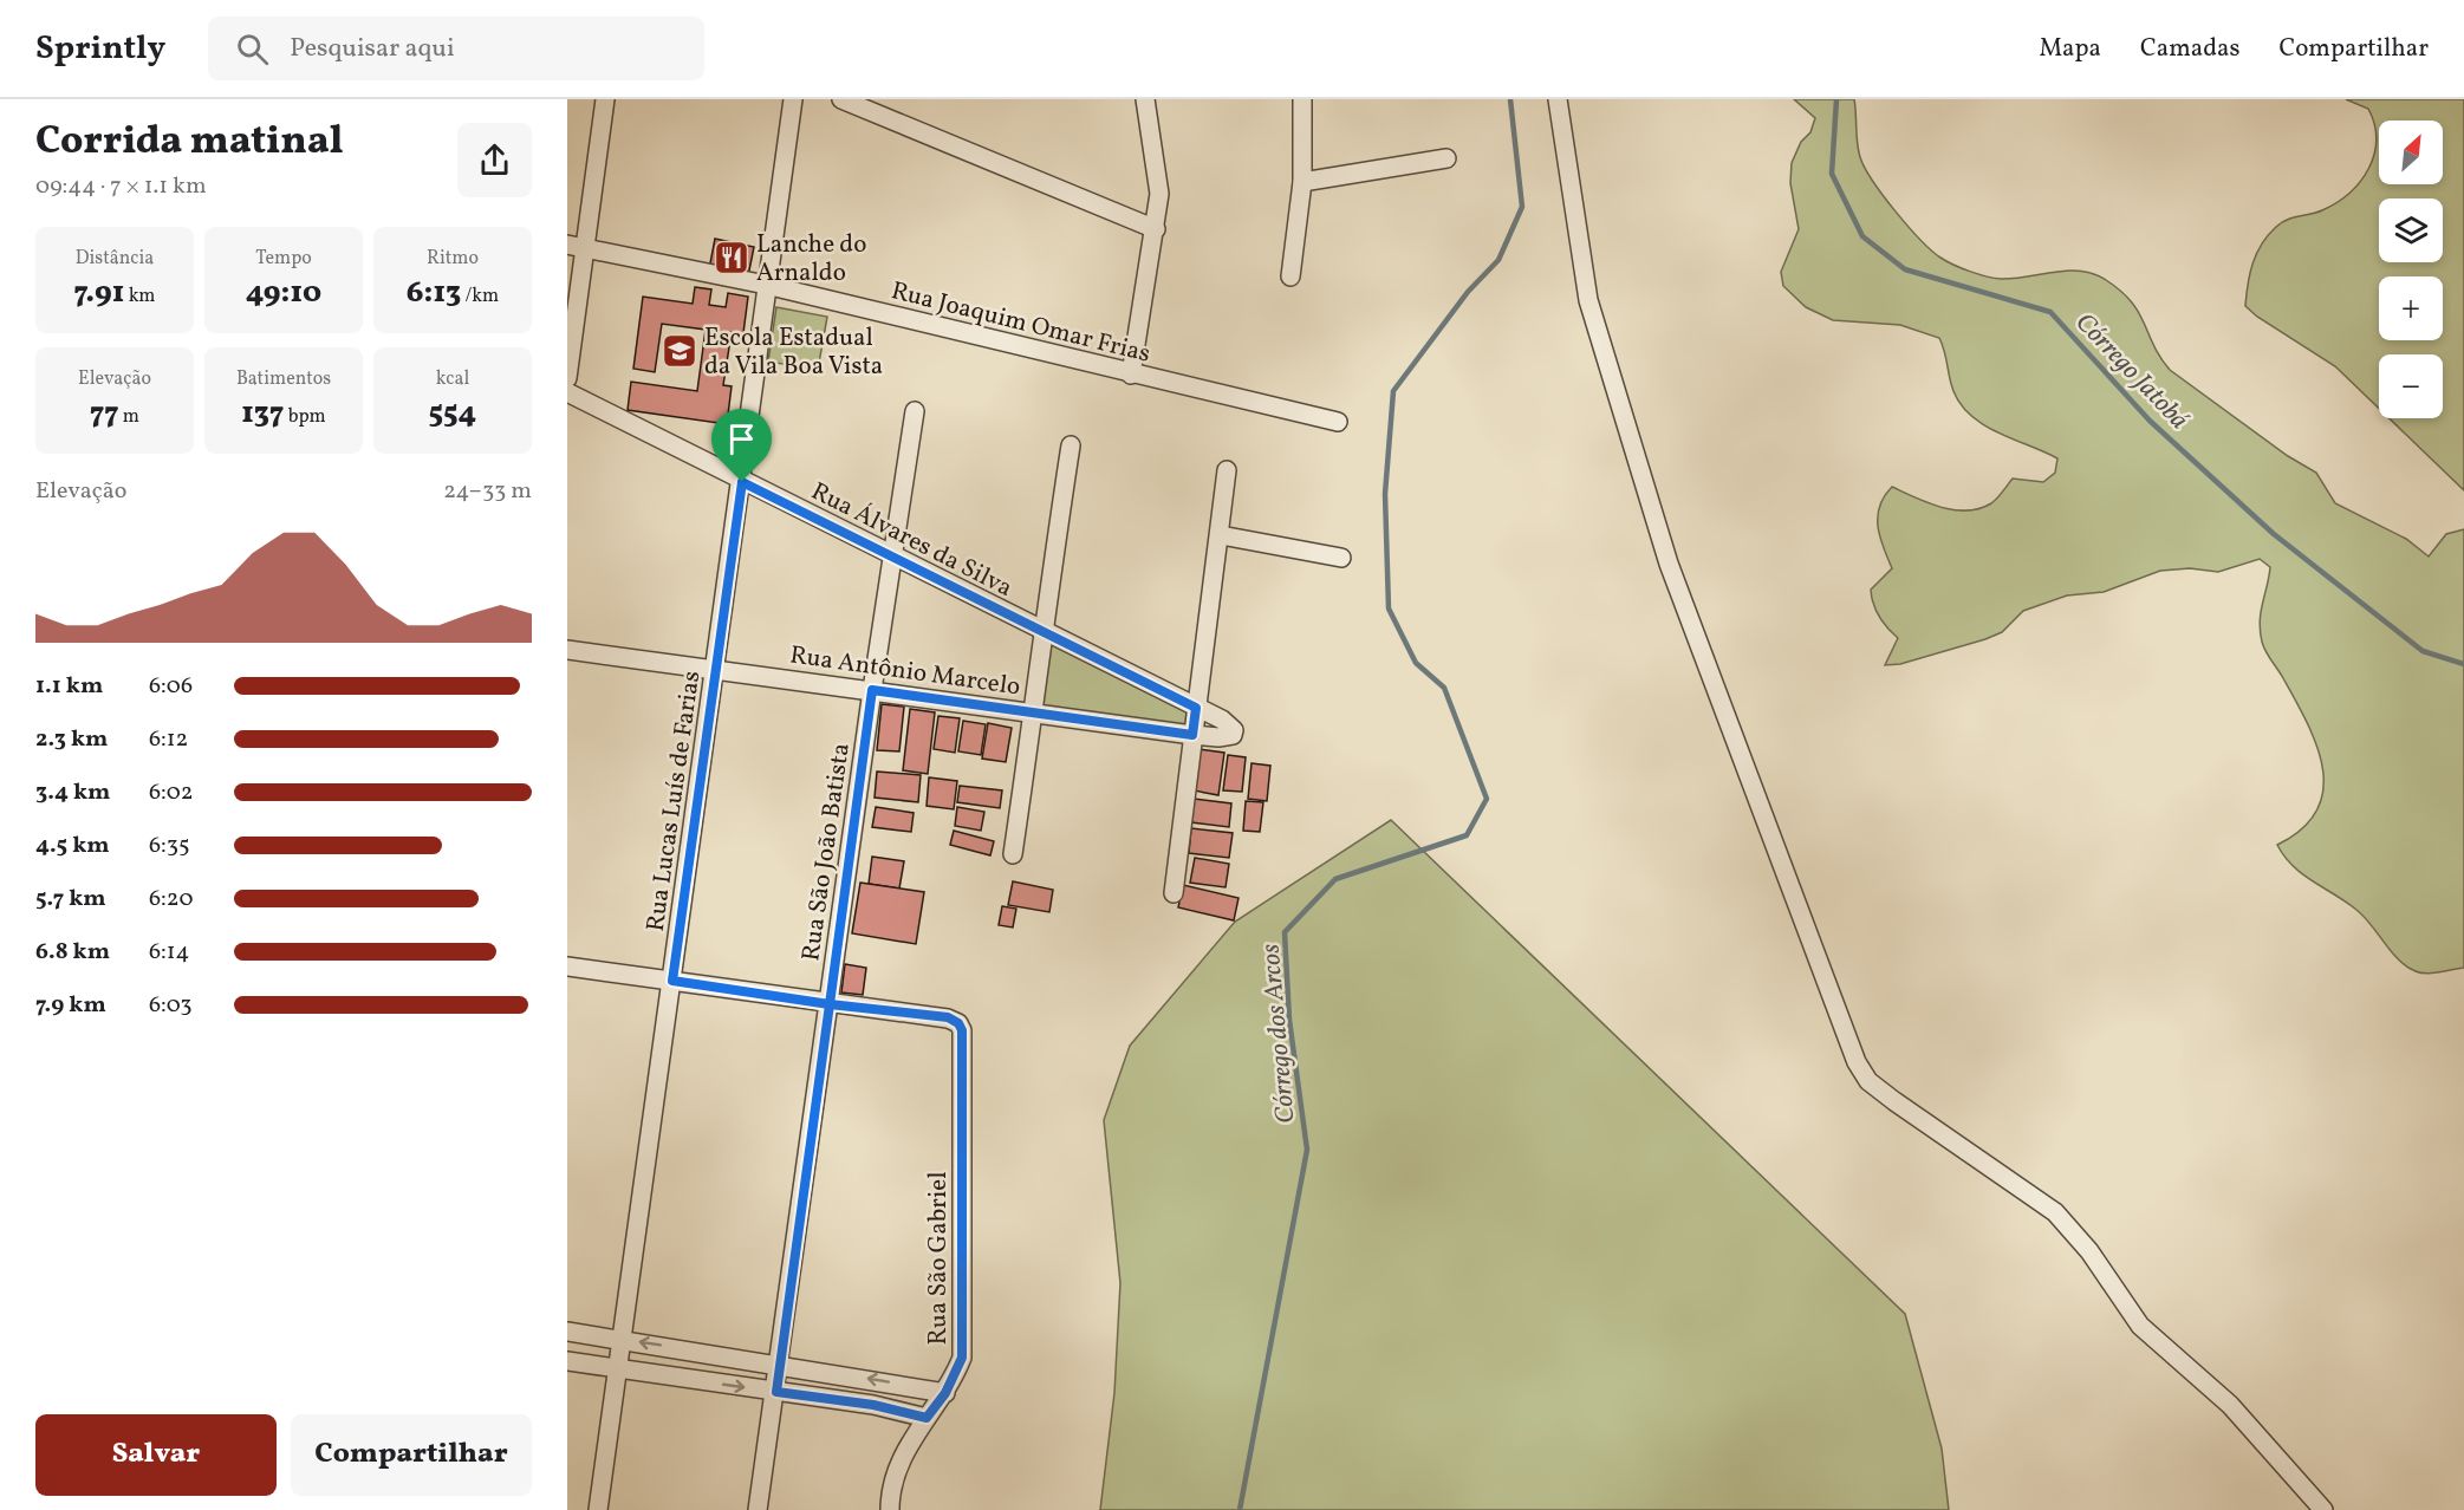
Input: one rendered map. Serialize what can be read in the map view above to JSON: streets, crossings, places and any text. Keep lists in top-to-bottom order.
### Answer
{
  "streets": {
    "street": [
      "Rua Joaquim Omar Frias",
      "Rua Álvares da Silva",
      "Rua Antônio Marcelo",
      "Rua Lucas Luís de Farias",
      "Rua São João Batista",
      "Rua São Gabriel"
    ]
  },
  "crossings": [
    ["Rua Joaquim Omar Frias", "Rua Lucas Luís de Farias"],
    ["Rua Álvares da Silva", "Rua Antônio Marcelo"],
    ["Rua Álvares da Silva", "Rua Lucas Luís de Farias"],
    ["Rua Álvares da Silva", "Rua São João Batista"],
    ["Rua Antônio Marcelo", "Rua Lucas Luís de Farias"],
    ["Rua Antônio Marcelo", "Rua São João Batista"],
    ["Rua São João Batista", "Rua São Gabriel"]
  ],
  "water": ["Córrego Jatobá", "Córrego dos Arcos"],
  "places": {
    "restaurant": ["Lanche do Arnaldo"],
    "school or university": ["Escola Estadual da Vila Boa Vista"]
  },
  "north": "top right",
  "page": {
    "header": "Sprintly",
    "search": "Pesquisar aqui",
    "nav": ["Mapa", "Camadas", "Compartilhar"],
    "heading": ["Corrida matinal", "09:44 · 7 × 1.1 km"],
    "map_buttons": ["+", "−"],
    "stats": [
      ["Distância", "7.91 km"],
      ["Tempo", "49:10"],
      ["Ritmo", "6:13 /km"],
      ["Elevação", "77 m"],
      ["Batimentos", "137 bpm"],
      ["kcal", "554"]
    ],
    "chart": ["Elevação", "24–33 m"],
    "list": [
      {
        "name": "1.1 km",
        "note": "6:06"
      },
      {
        "name": "2.3 km",
        "note": "6:12"
      },
      {
        "name": "3.4 km",
        "note": "6:02"
      },
      {
        "name": "4.5 km",
        "note": "6:35"
      },
      {
        "name": "5.7 km",
        "note": "6:20"
      },
      {
        "name": "6.8 km",
        "note": "6:14"
      },
      {
        "name": "7.9 km",
        "note": "6:03"
      }
    ],
    "buttons": ["Salvar", "Compartilhar"]
  }
}
